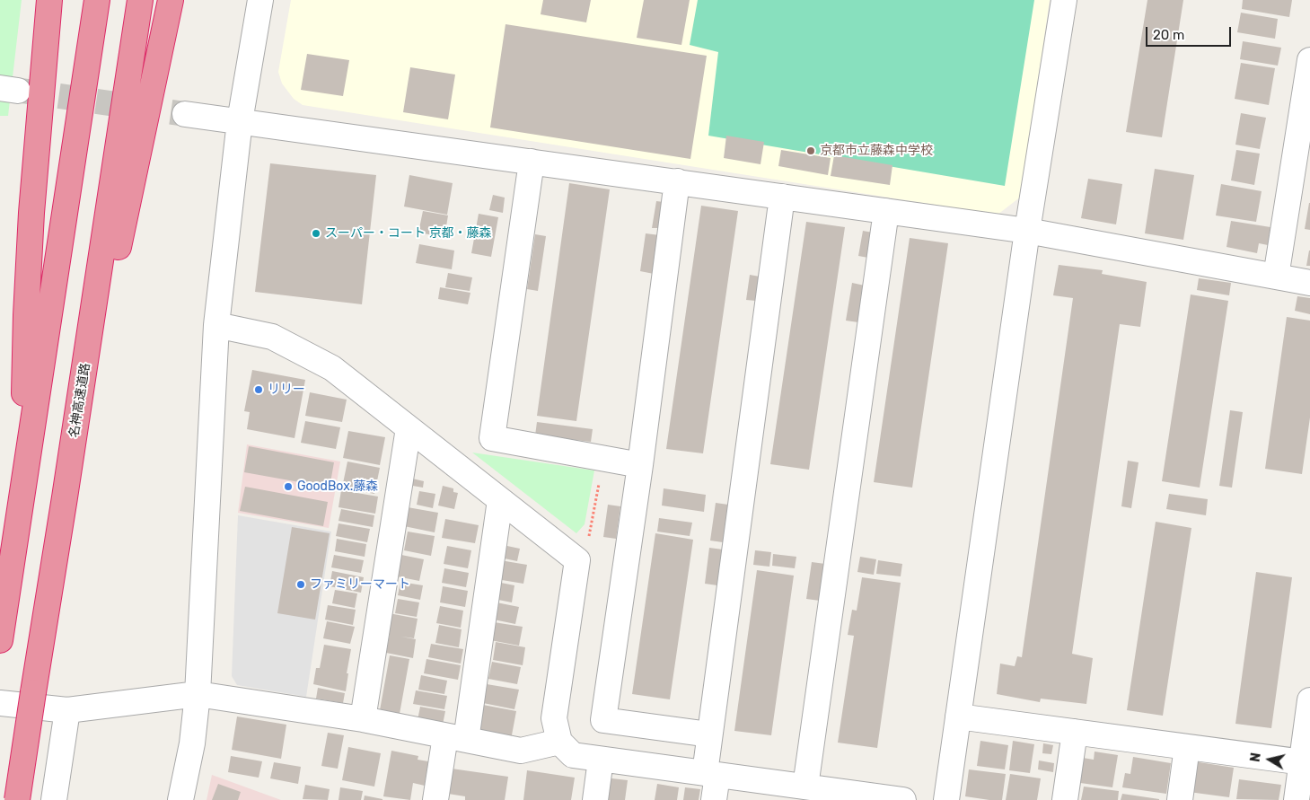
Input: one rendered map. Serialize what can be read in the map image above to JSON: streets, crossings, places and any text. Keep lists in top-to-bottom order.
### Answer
{
  "streets": {
    "highway": ["名神高速道路"]
  },
  "places": [
    "京都市立藤森中学校",
    "スーパー・コート 京都・藤森",
    "リリー",
    "GoodBox.藤森",
    "ファミリーマート"
  ],
  "scale_bar": "20 m",
  "north": "left"
}
